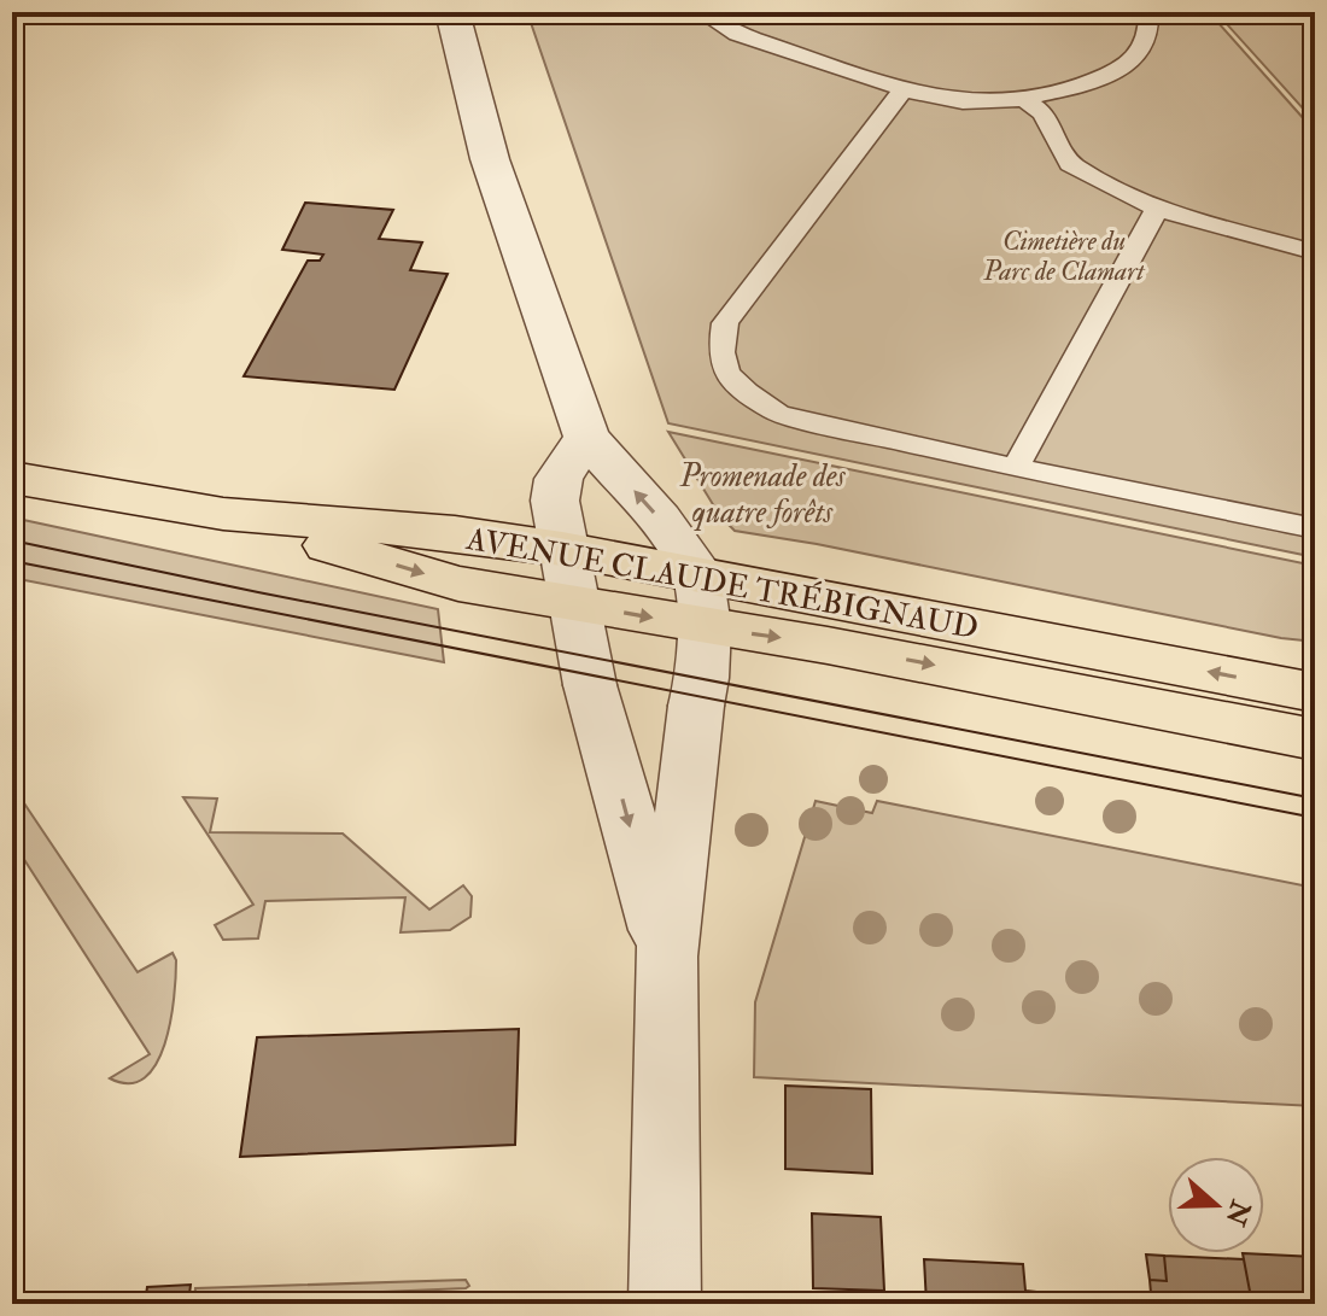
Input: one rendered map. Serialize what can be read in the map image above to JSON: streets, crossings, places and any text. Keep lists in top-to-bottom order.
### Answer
{
  "streets": {
    "main road": ["AVENUE CLAUDE TRÉBIGNAUD"]
  },
  "parks": ["Cimetière du Parc de Clamart", "Promenade des quatre forêts"],
  "north": "right"
}
